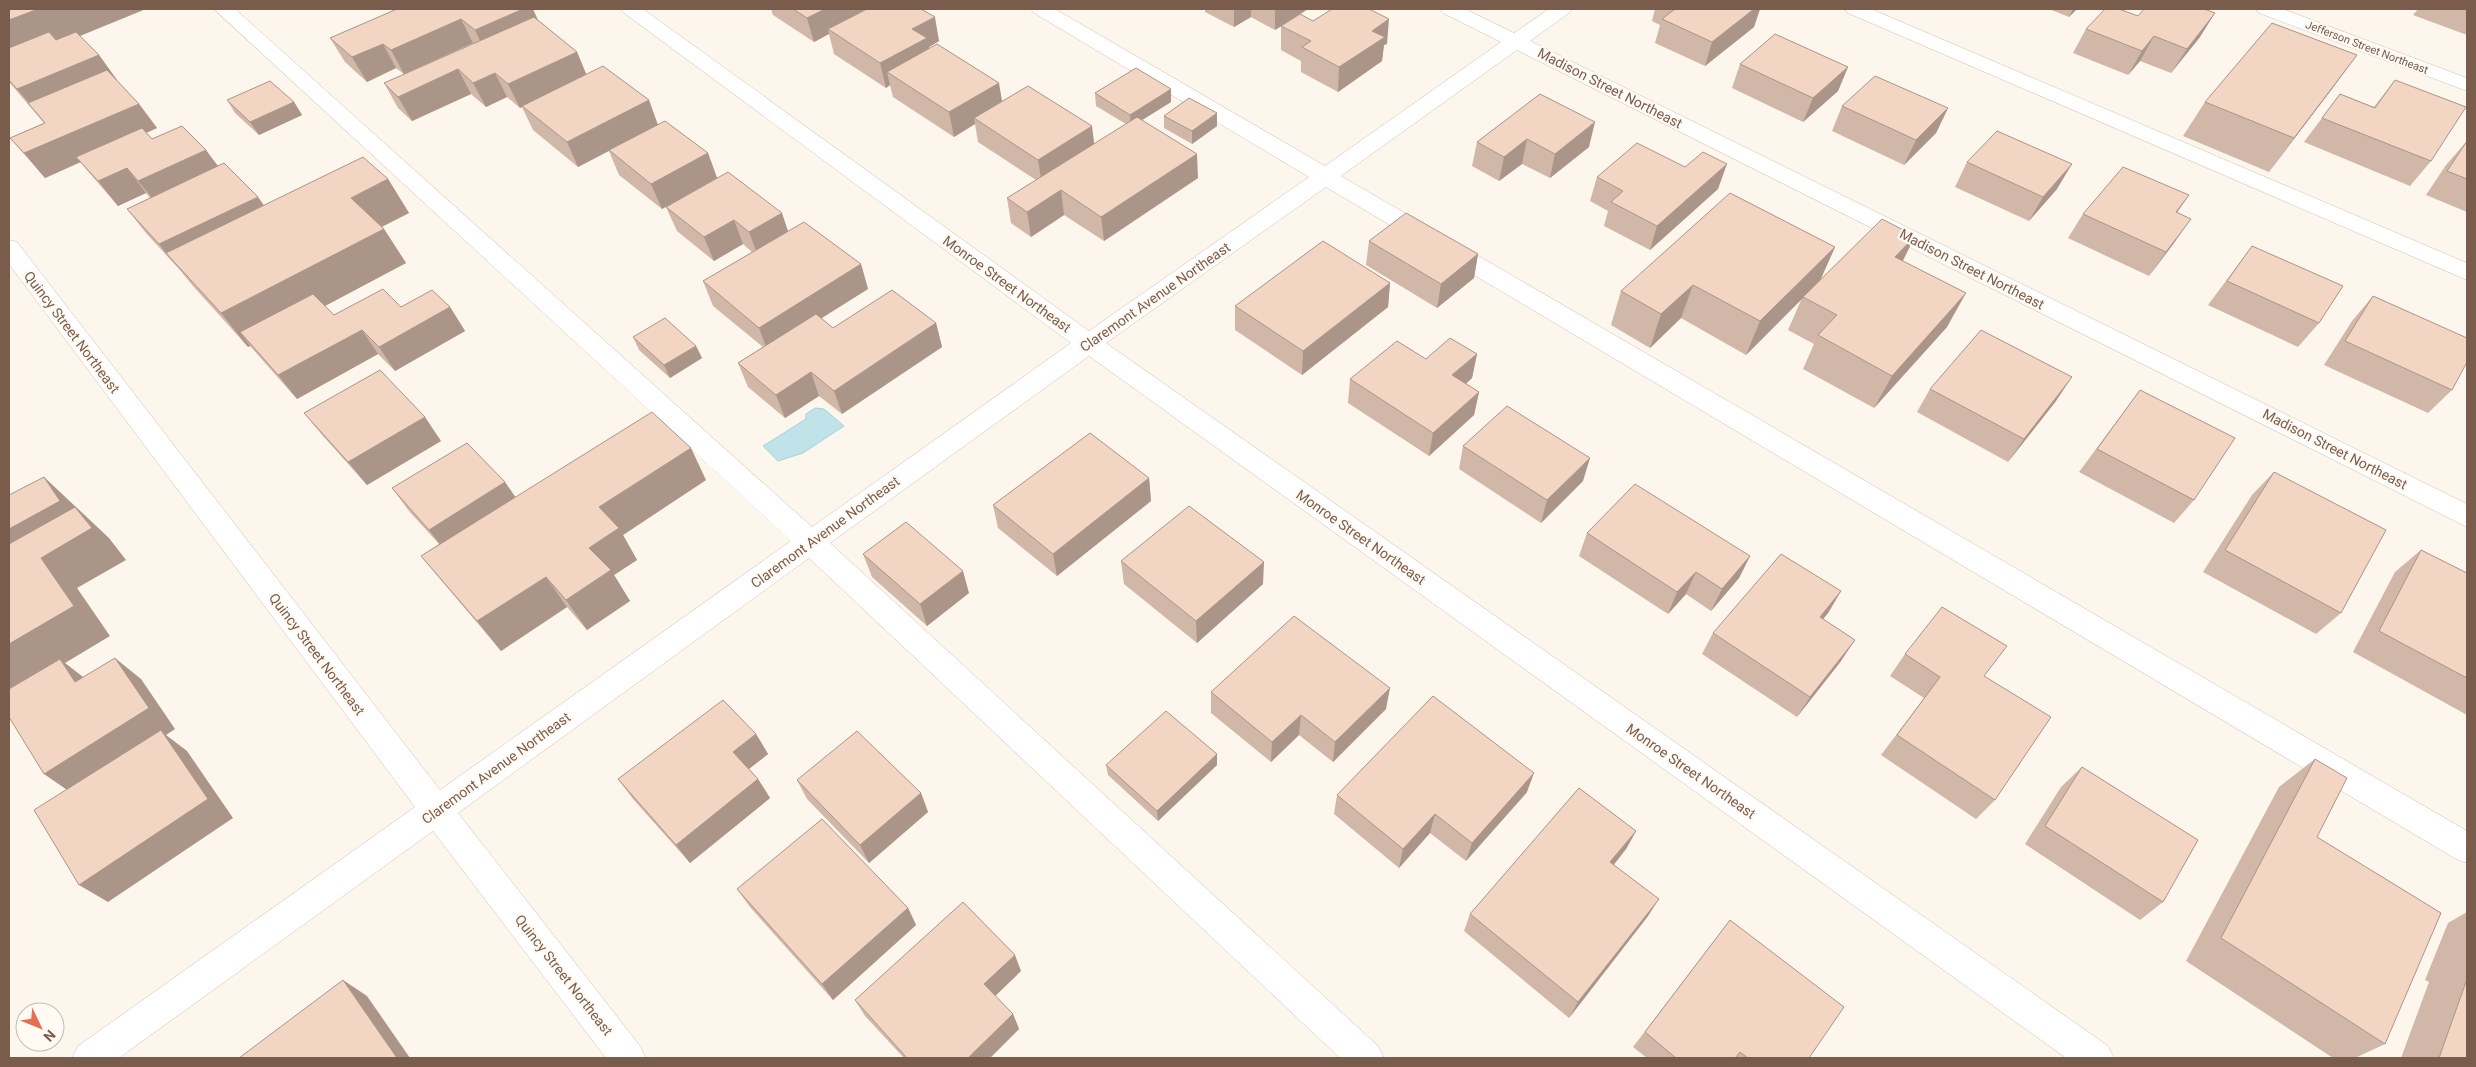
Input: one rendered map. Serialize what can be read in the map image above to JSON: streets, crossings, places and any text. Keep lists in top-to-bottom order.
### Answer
{
  "streets": {
    "street": [
      "Jefferson Street Northeast",
      "Madison Street Northeast",
      "Monroe Street Northeast",
      "Claremont Avenue Northeast",
      "Quincy Street Northeast"
    ]
  },
  "crossings": [
    ["Madison Street Northeast", "Claremont Avenue Northeast"],
    ["Monroe Street Northeast", "Claremont Avenue Northeast"],
    ["Claremont Avenue Northeast", "Quincy Street Northeast"]
  ],
  "north": "bottom right"
}
